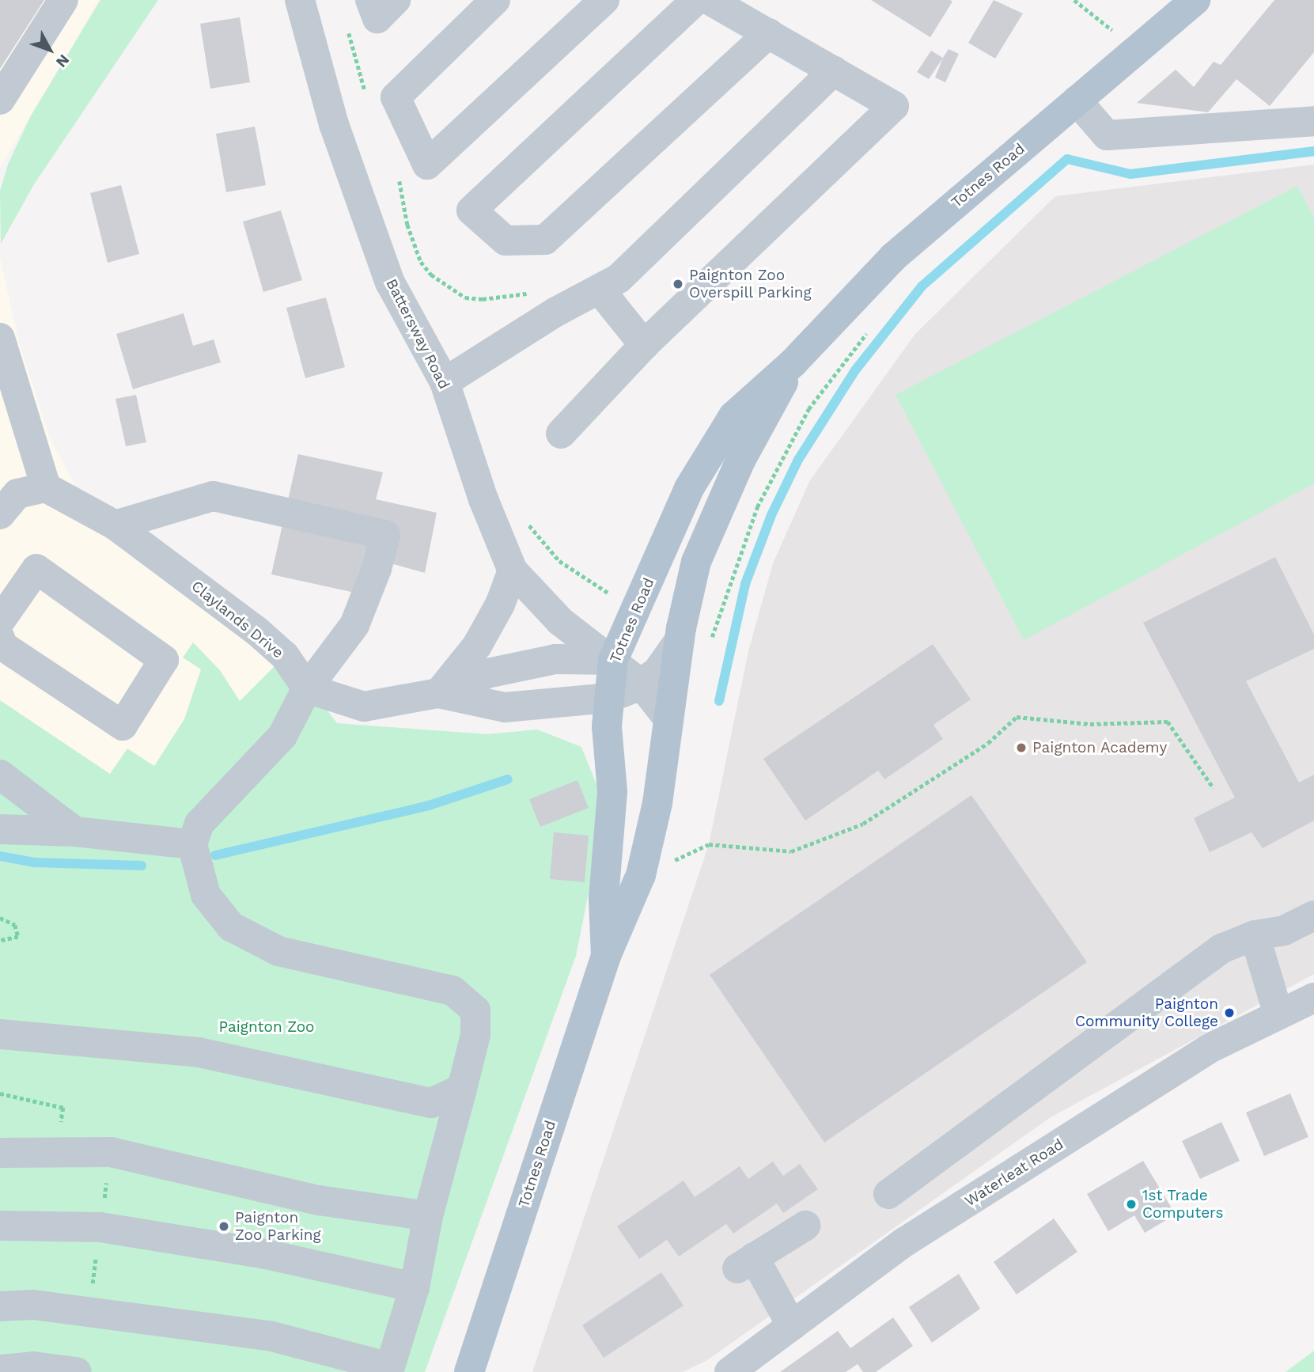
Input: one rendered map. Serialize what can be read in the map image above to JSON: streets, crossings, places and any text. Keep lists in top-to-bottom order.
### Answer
{
  "streets": {
    "main road": ["Totnes Road"],
    "street": ["Battersway Road", "Claylands Drive", "Waterleat Road"]
  },
  "crossings": [
    ["Totnes Road", "Battersway Road"]
  ],
  "parks": ["Paignton Zoo"],
  "places": [
    "Paignton Zoo Overspill Parking",
    "Paignton Academy",
    "Paignton Community College",
    "1st Trade Computers",
    "Paignton Zoo Parking"
  ],
  "north": "bottom right"
}
